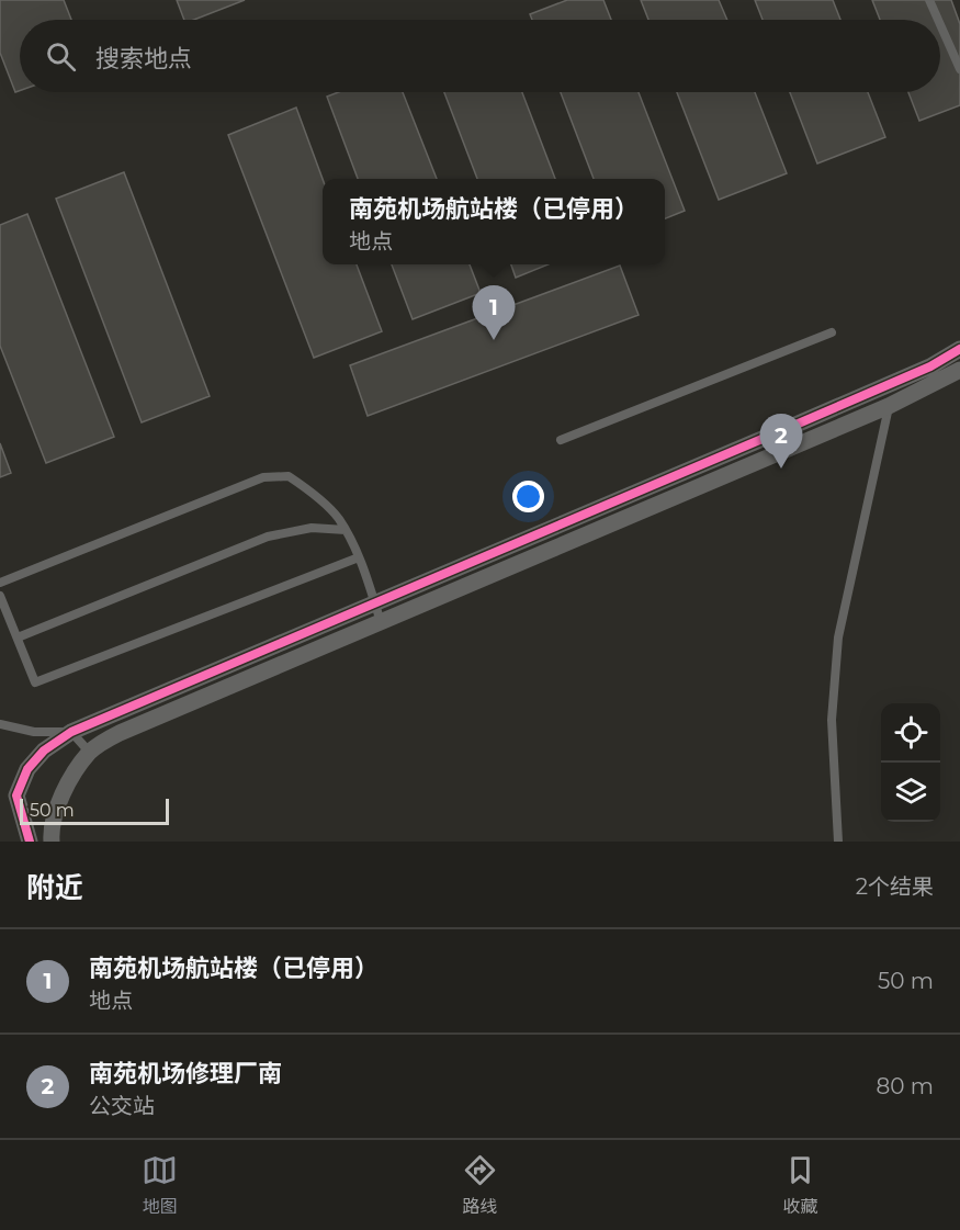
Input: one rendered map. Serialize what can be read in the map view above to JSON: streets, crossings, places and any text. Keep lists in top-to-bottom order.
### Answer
{
  "scale_bar": "50 m",
  "page": {
    "search": "搜索地点",
    "popup": ["南苑机场航站楼（已停用）", "地点"],
    "pins": ["1", "2"],
    "scale": "50 m",
    "heading": ["附近", "2个结果"],
    "list": [
      {
        "mark": "1",
        "name": "南苑机场航站楼（已停用）",
        "note": "地点",
        "value": "50 m"
      },
      {
        "mark": "2",
        "name": "南苑机场修理厂南",
        "note": "公交站",
        "value": "80 m"
      }
    ],
    "nav": ["地图", "路线", "收藏"]
  }
}
